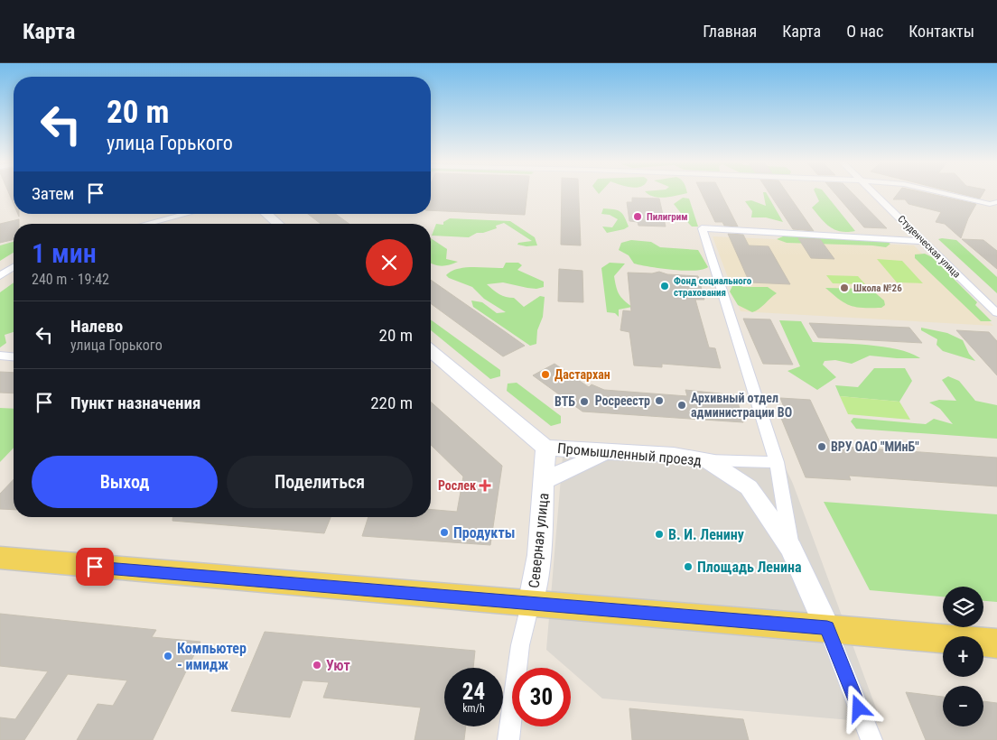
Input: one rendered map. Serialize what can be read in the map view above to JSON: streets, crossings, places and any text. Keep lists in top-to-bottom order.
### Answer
{
  "streets": {
    "main road": ["Промышленный проезд", "Северная улица"],
    "street": ["Студенческая улица"]
  },
  "crossings": [
    ["Промышленный проезд", "Северная улица"]
  ],
  "places": {
    "other": [
      "Пилигрим",
      "Фонд социального страхования",
      "Школа №26",
      "Дастархан",
      "Росреестр",
      "ВТБ",
      "Архивный отдел администрации ВО",
      "ВРУ ОАО \"МИнБ\"",
      "Продукты",
      "В. И. Ленину",
      "Площадь Ленина",
      "Компьютер - имидж",
      "Уют"
    ],
    "health": ["Рослек"]
  },
  "page": {
    "header": "Карта",
    "nav": [
      "Главная",
      "Карта",
      "О нас",
      "Контакты"
    ],
    "turn": ["20 m", "улица Горького"],
    "then": "Затем",
    "heading": ["1 мин", "240 m · 19:42"],
    "list": [
      {
        "name": "Налево",
        "note": "улица Горького",
        "value": "20 m"
      },
      {
        "name": "Пункт назначения",
        "value": "220 m"
      }
    ],
    "buttons": ["Выход", "Поделиться"],
    "map_buttons": ["+", "−"],
    "speed": "24 km/h",
    "limit": "30"
  }
}
